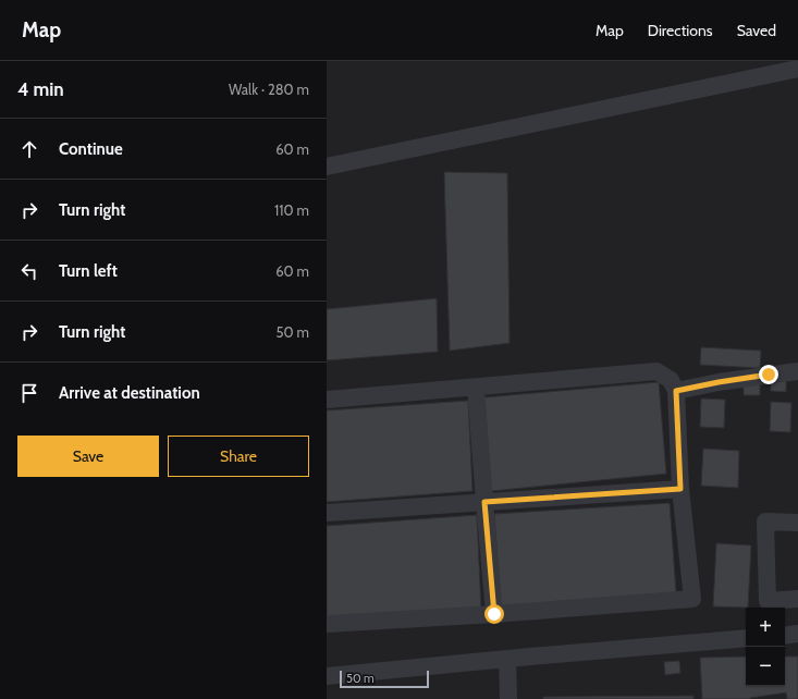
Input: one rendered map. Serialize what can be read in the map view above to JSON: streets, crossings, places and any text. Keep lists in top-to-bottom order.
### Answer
{
  "scale_bar": "50 m",
  "page": {
    "header": "Map",
    "nav": ["Map", "Directions", "Saved"],
    "heading": ["4 min", "Walk · 280 m"],
    "list": [
      ["Continue", "60 m"],
      ["Turn right", "110 m"],
      ["Turn left", "60 m"],
      ["Turn right", "50 m"],
      "Arrive at destination"
    ],
    "buttons": ["Save", "Share"],
    "map_buttons": ["+", "−"],
    "scale": "50 m"
  }
}
